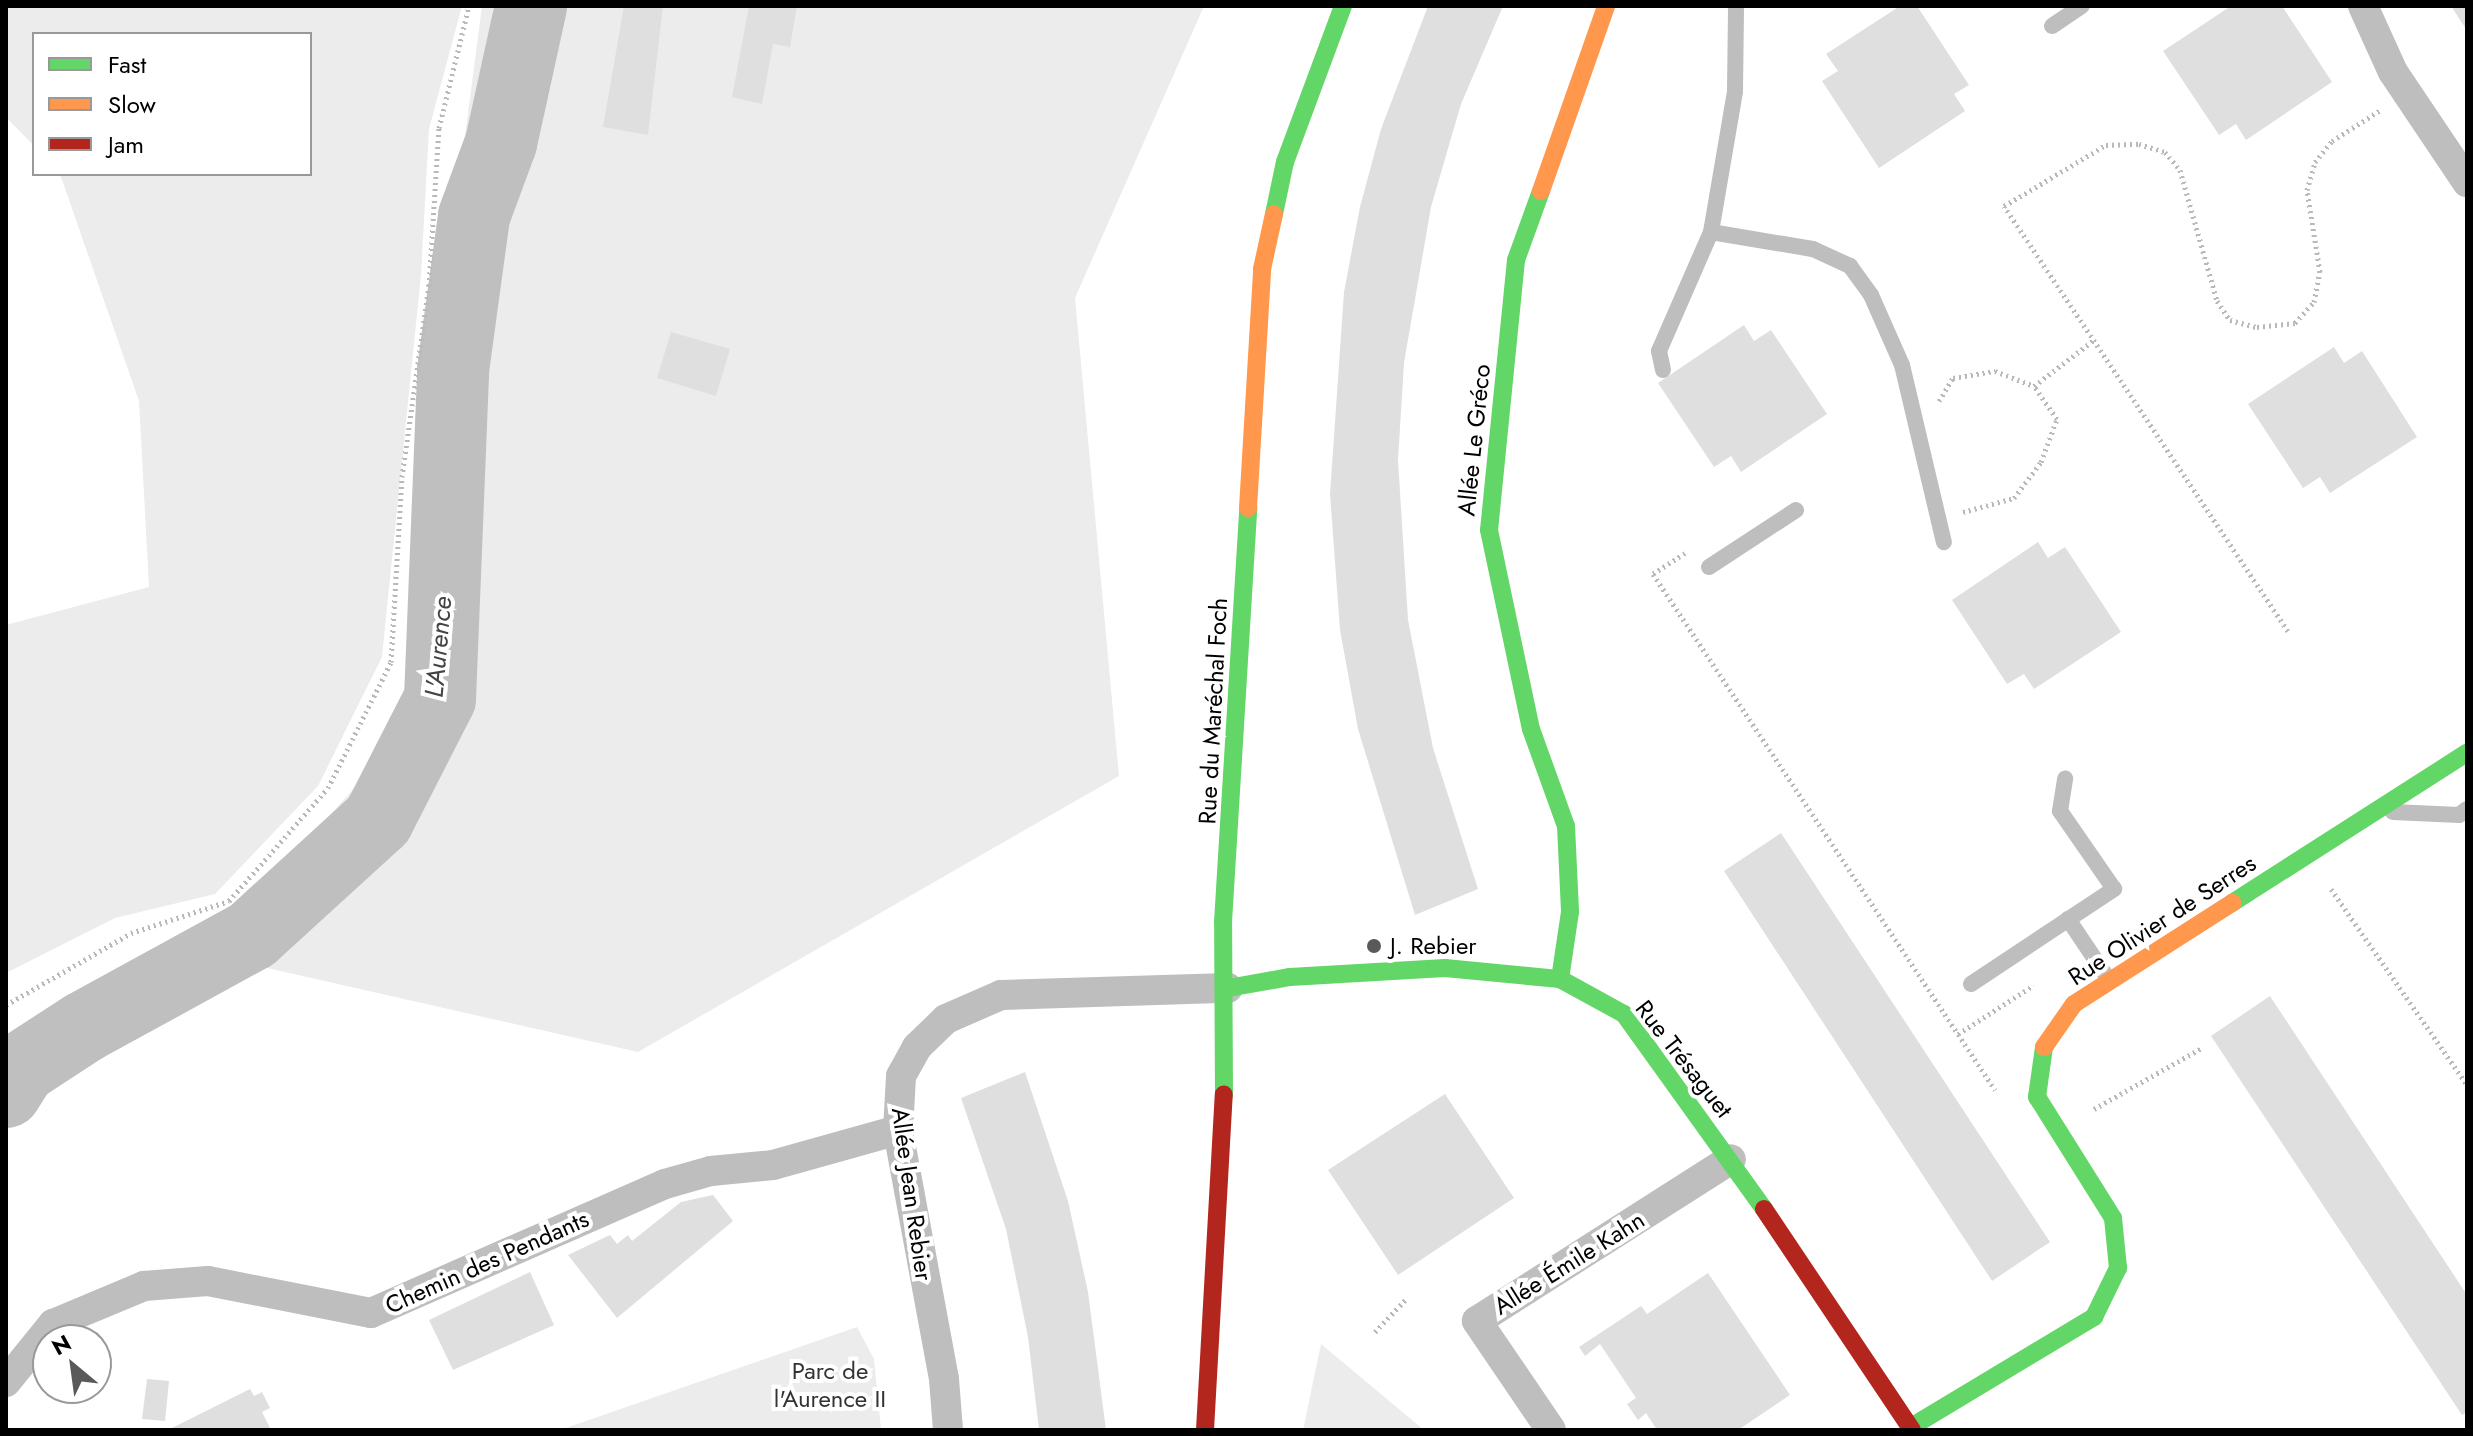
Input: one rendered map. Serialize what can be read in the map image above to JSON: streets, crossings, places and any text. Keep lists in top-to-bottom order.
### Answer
{
  "streets": {
    "street": [
      "Allée Le Gréco",
      "Rue du Maréchal Foch",
      "Rue Olivier de Serres",
      "Rue Trésaguet",
      "Allée Jean Rebier",
      "Chemin des Pendants",
      "Allée Émile Kahn"
    ]
  },
  "crossings": [
    ["Allée Le Gréco", "Rue Trésaguet"],
    ["Rue du Maréchal Foch", "Rue Trésaguet"],
    ["Rue du Maréchal Foch", "Allée Jean Rebier"],
    ["Rue Olivier de Serres", "Rue Trésaguet"],
    ["Rue Trésaguet", "Allée Jean Rebier"],
    ["Rue Trésaguet", "Allée Émile Kahn"],
    ["Allée Jean Rebier", "Chemin des Pendants"]
  ],
  "water": ["L'Aurence"],
  "parks": ["Parc de l'Aurence II"],
  "places": ["J. Rebier"],
  "legend": ["Fast", "Slow", "Jam"],
  "north": "top left"
}
